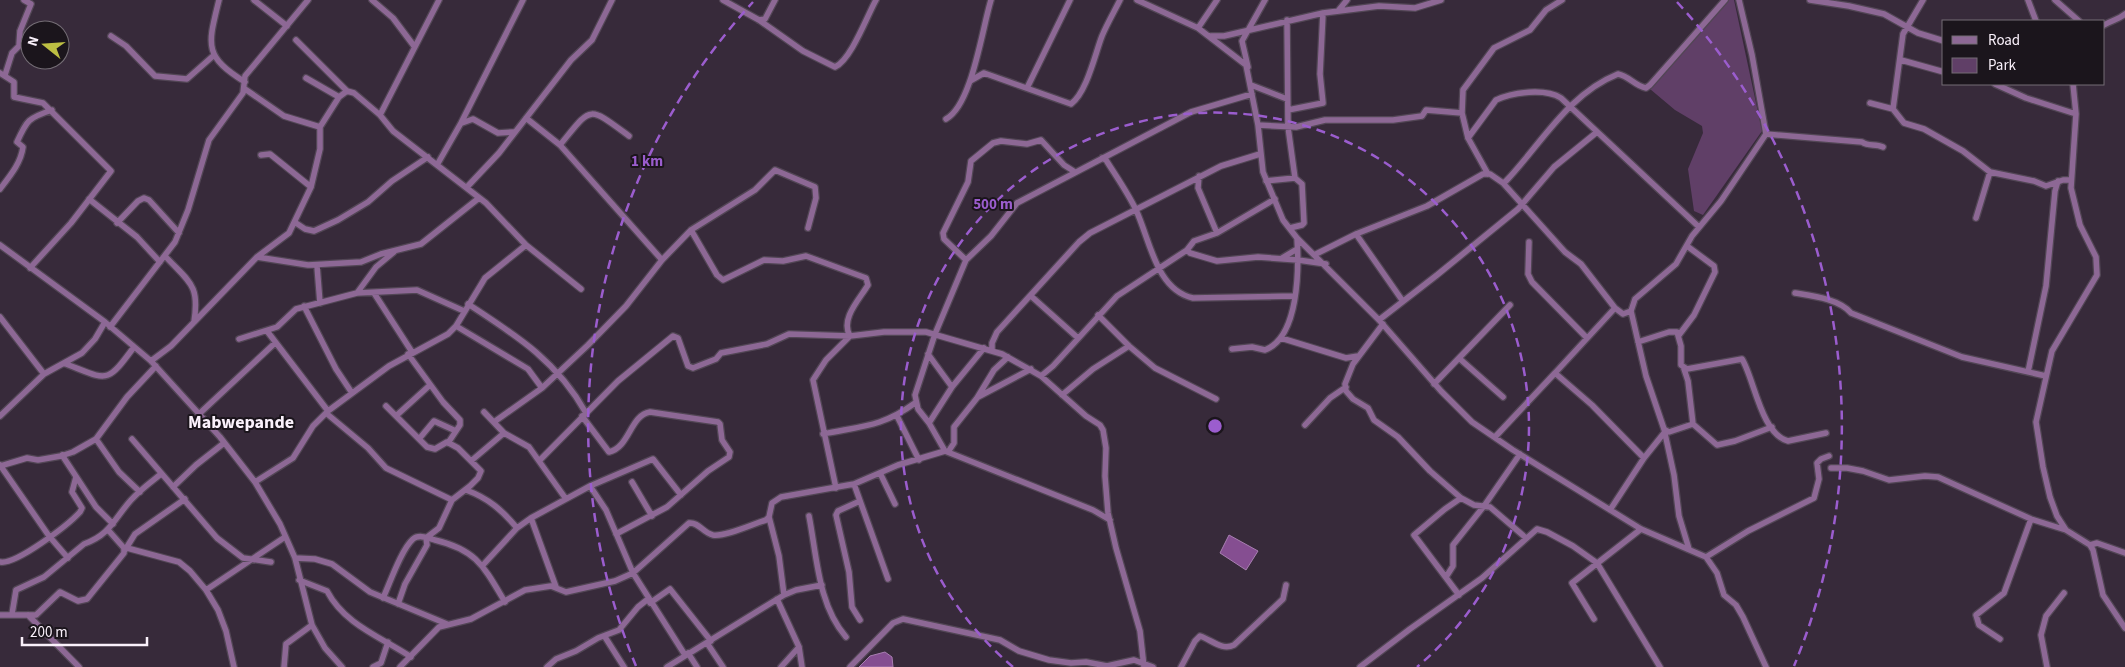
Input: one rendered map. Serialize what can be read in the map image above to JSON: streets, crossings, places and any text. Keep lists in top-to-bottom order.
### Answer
{
  "districts": ["Mabwepande"],
  "legend": ["Road", "Park"],
  "scale_bar": "200 m",
  "north": "left",
  "rings": ["1 km", "500 m"]
}
